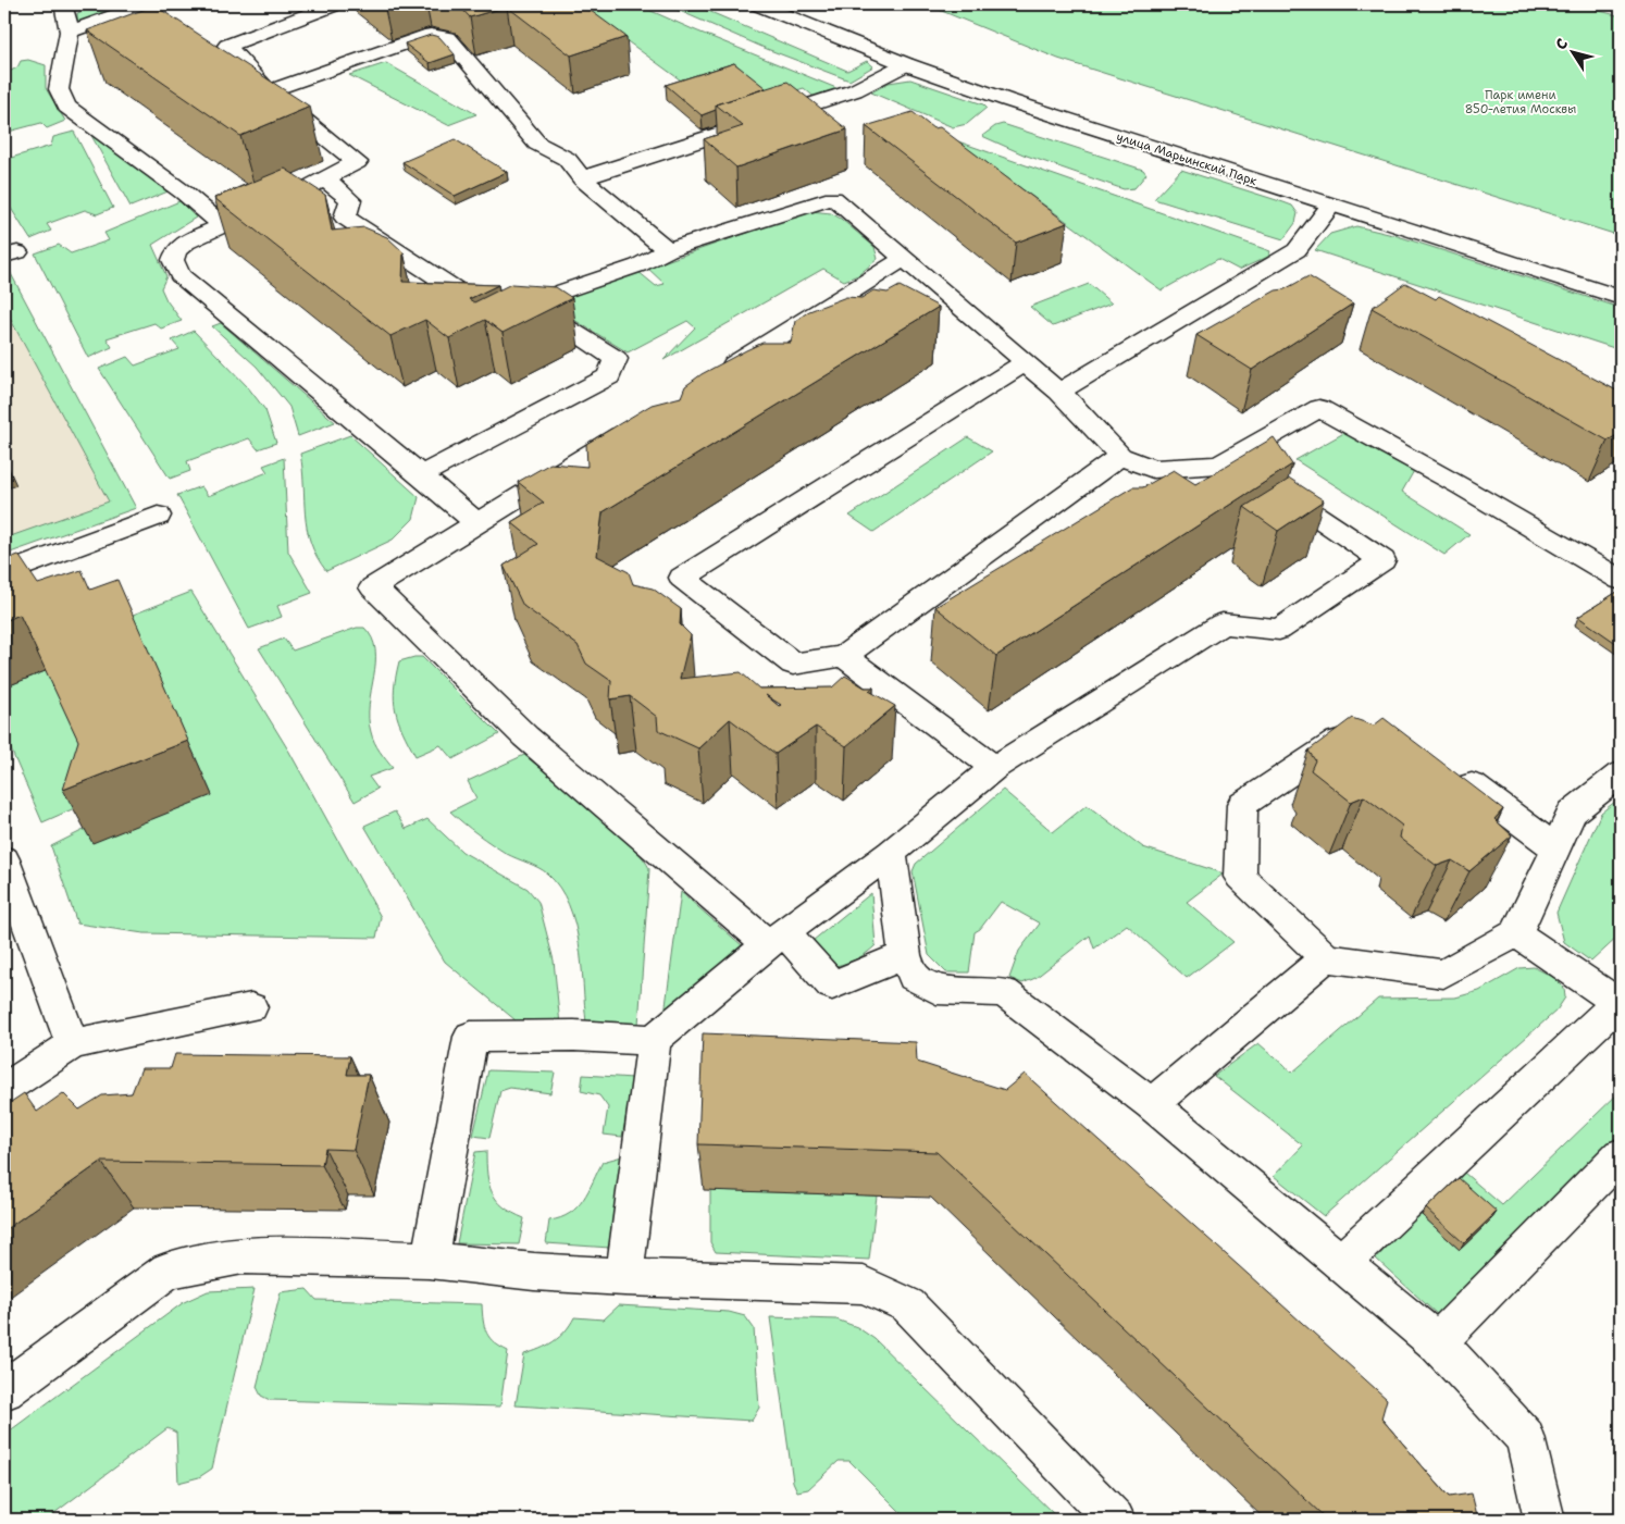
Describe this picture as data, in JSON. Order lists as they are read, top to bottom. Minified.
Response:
{"streets":{"main road":["улица Марьинский Парк"]},"parks":["Парк имени 850-летия Москвы"],"north":"top left"}
